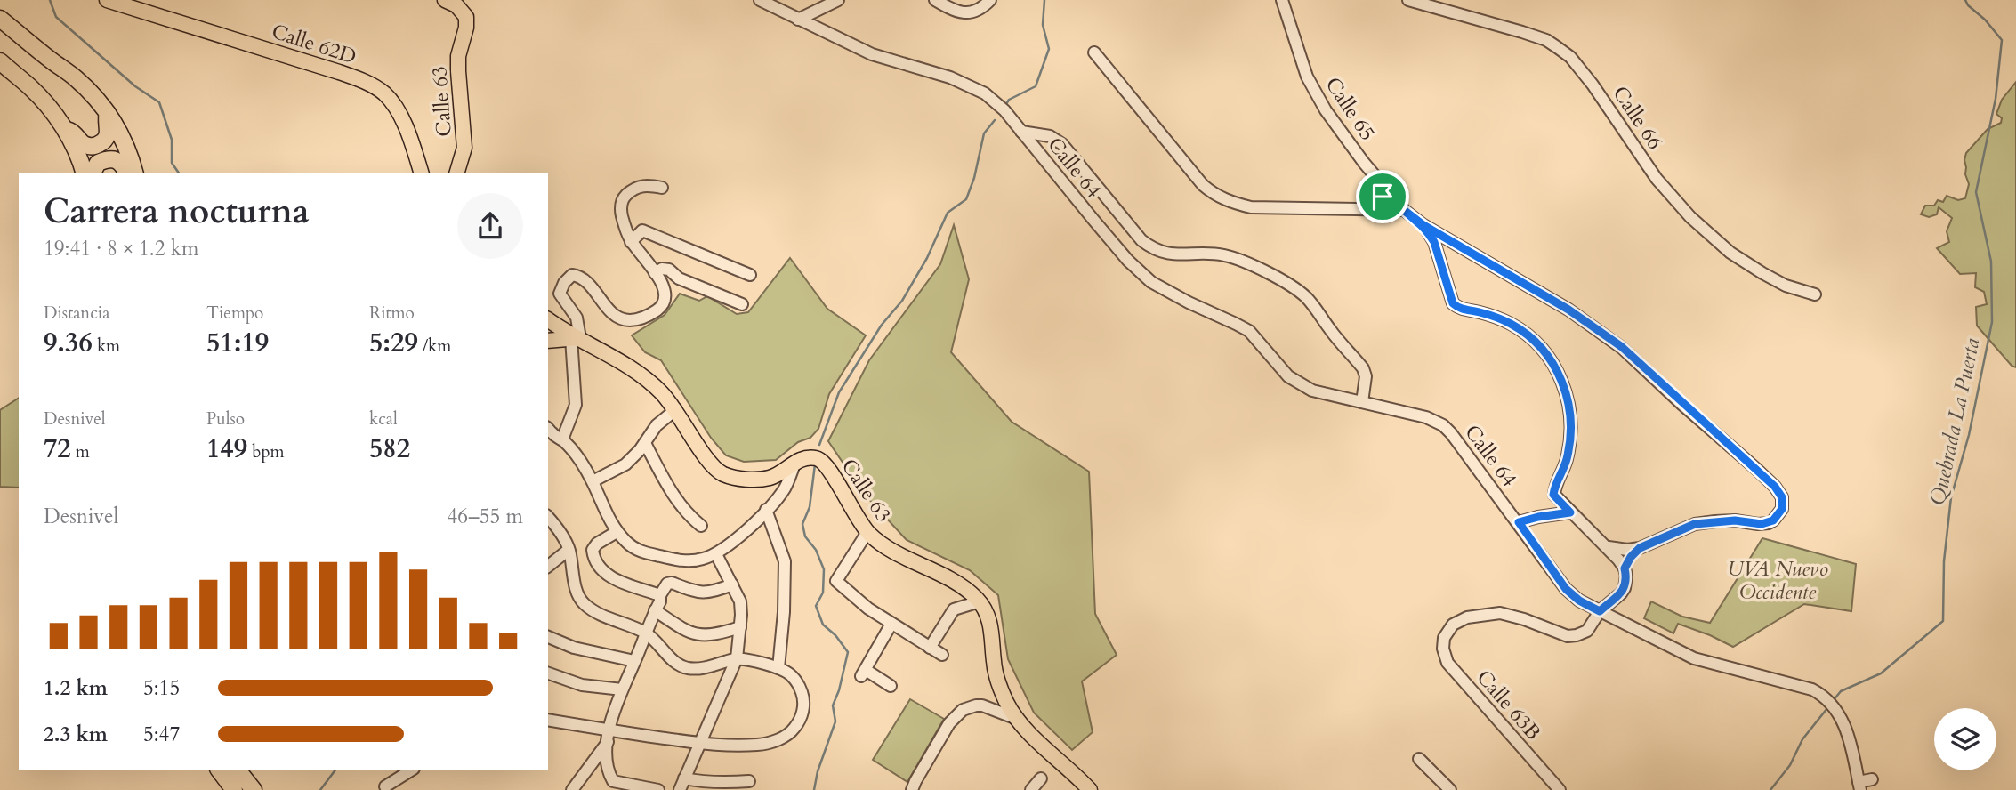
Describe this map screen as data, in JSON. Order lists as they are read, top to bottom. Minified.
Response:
{"streets":{"main road":["Calle 62D","Calle 63"],"street":["Calle 65","Calle 66","Calle 64","Calle 63B"]},"crossings":[["Calle 64","Calle 63B"]],"water":["Quebrada La Puerta"],"parks":["UVA Nuevo Occidente"],"page":{"heading":["Carrera nocturna","19:41 · 8 × 1.2 km"],"stats":[["Distancia","9.36 km"],["Tiempo","51:19"],["Ritmo","5:29 /km"],["Desnivel","72 m"],["Pulso","149 bpm"],["kcal","582"]],"chart":["Desnivel","46–55 m"],"list":[{"name":"1.2 km","note":"5:15"},{"name":"2.3 km","note":"5:47"}]}}
